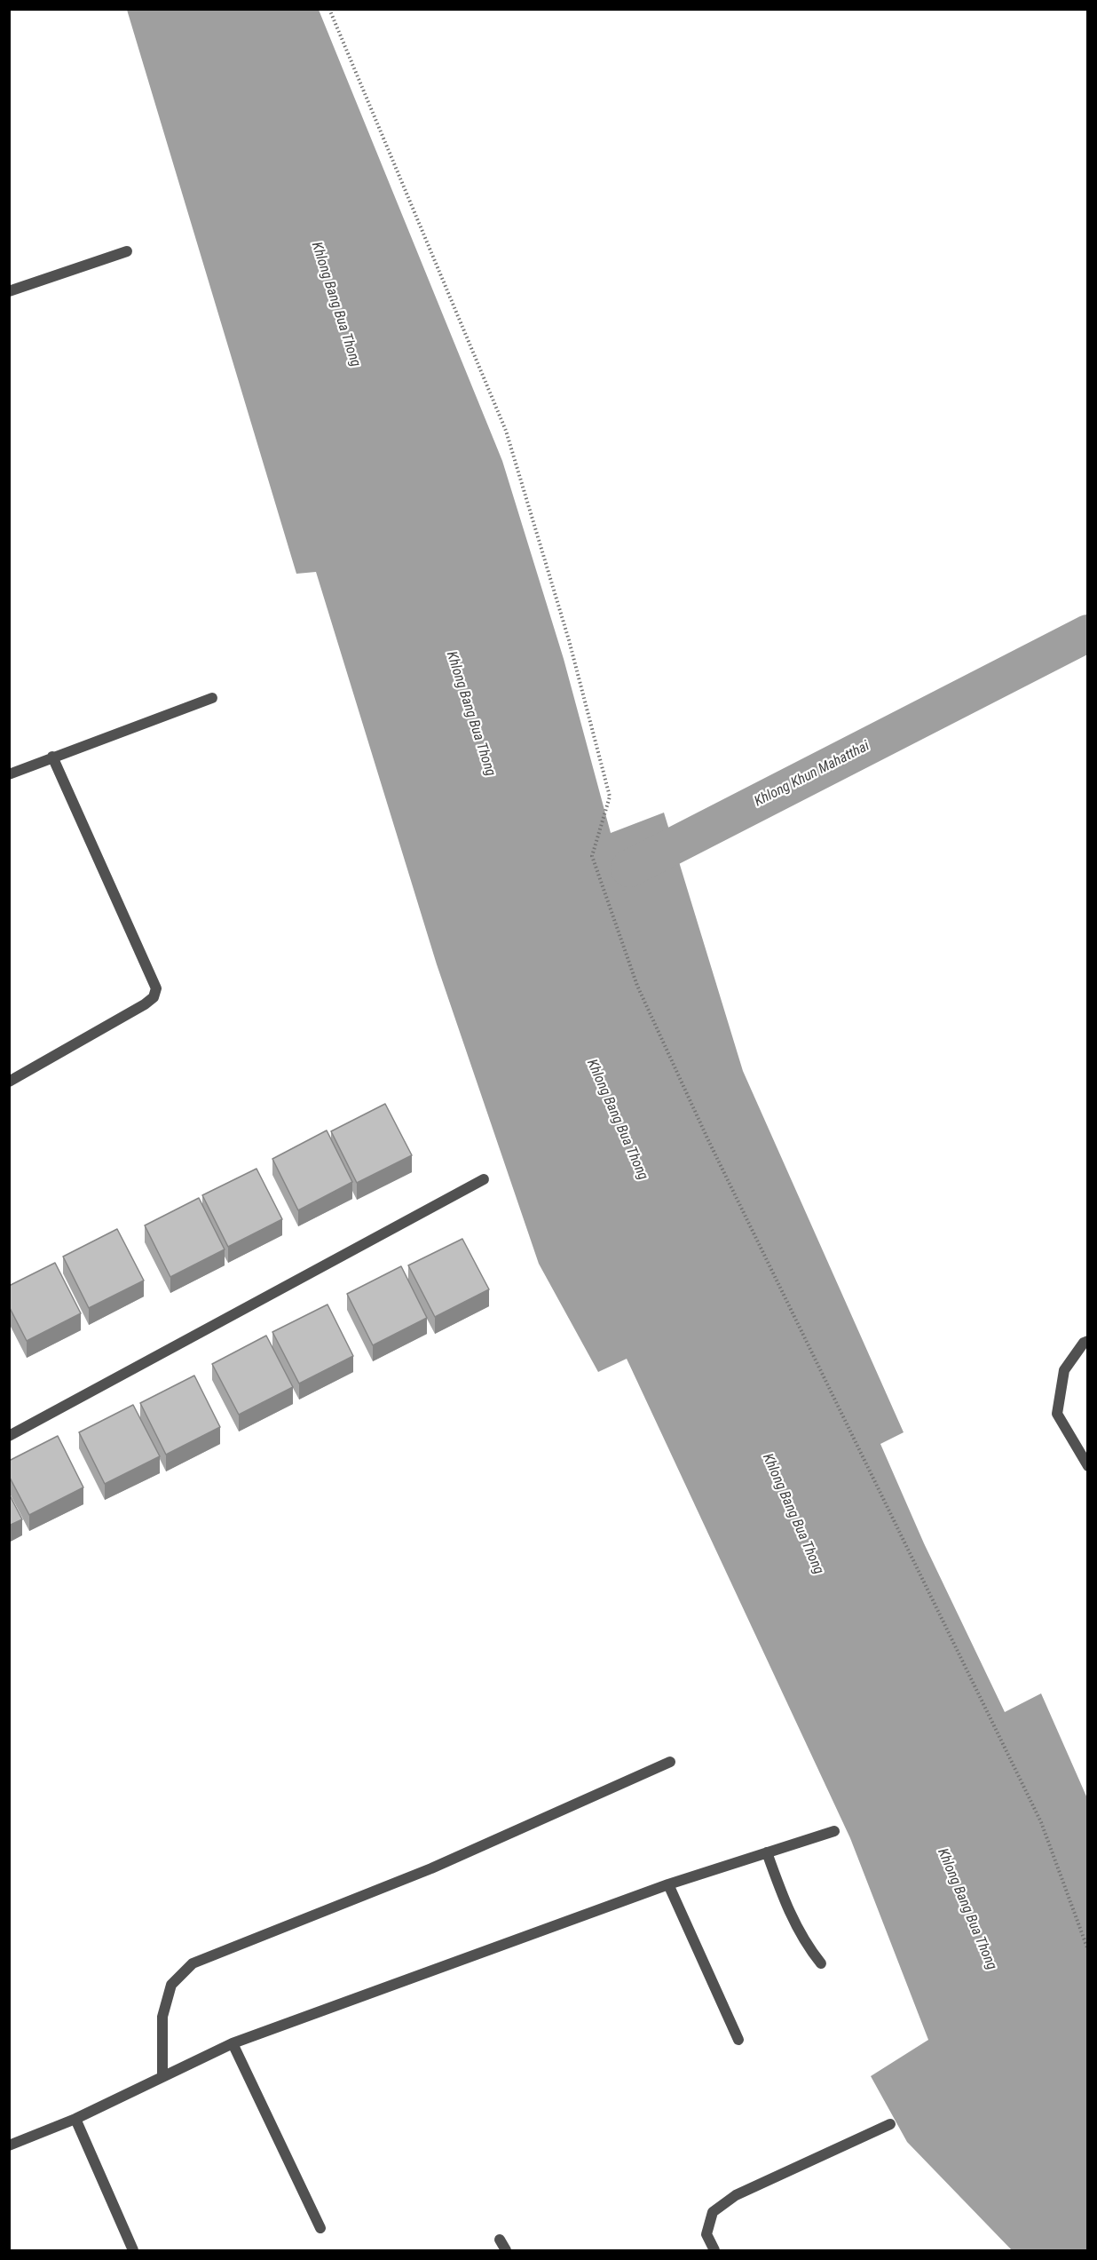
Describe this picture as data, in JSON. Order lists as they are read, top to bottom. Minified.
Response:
{"water":["Khlong Bang Bua Thong","Khlong Khun Mahatthai"]}
